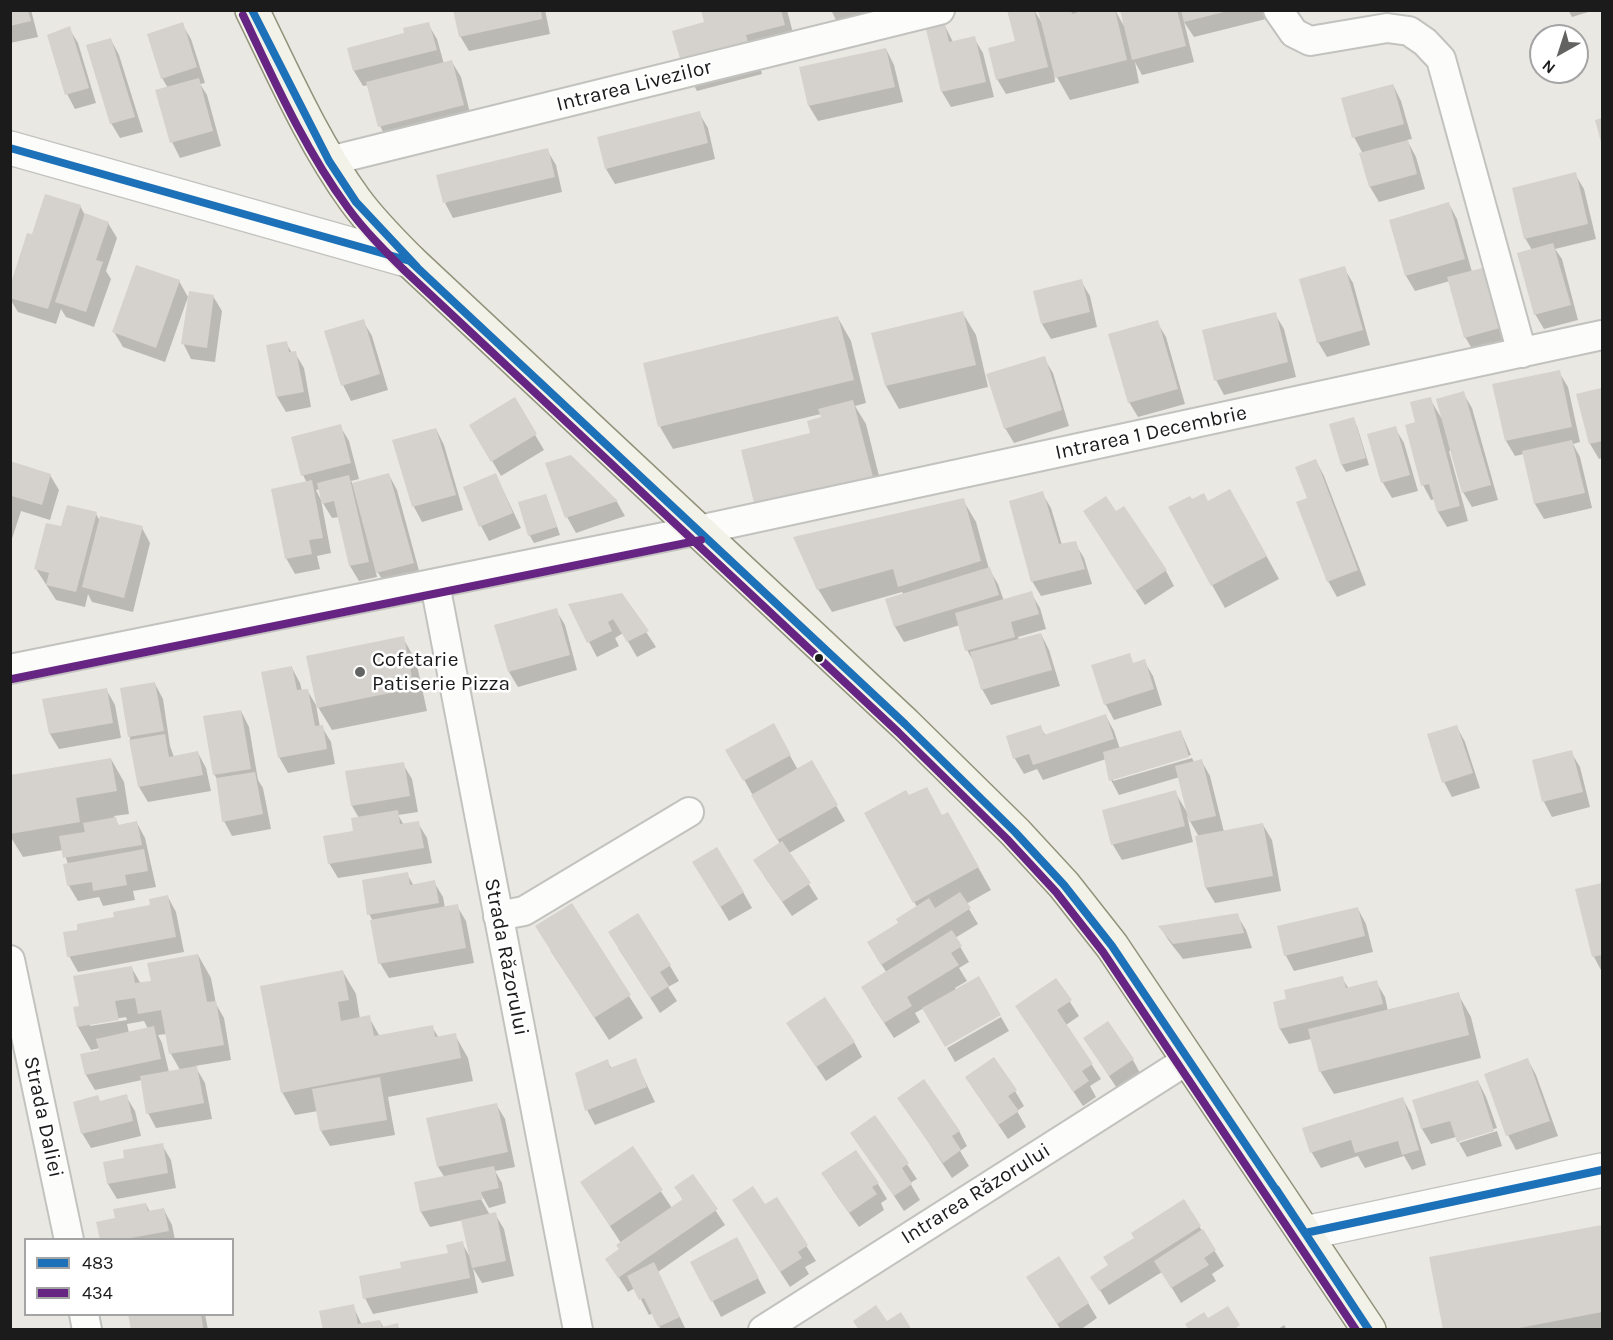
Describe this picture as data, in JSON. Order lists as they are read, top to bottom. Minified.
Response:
{"streets":{"street":["Intrarea Livezilor","Intrarea 1 Decembrie","Strada Răzorului","Strada Daliei","Intrarea Răzorului"]},"crossings":[["Intrarea 1 Decembrie","Strada Răzorului"]],"places":["Cofetarie Patiserie Pizza"],"lines":["transit line 483","transit line 434"],"legend":["483","434"],"north":"bottom left"}
